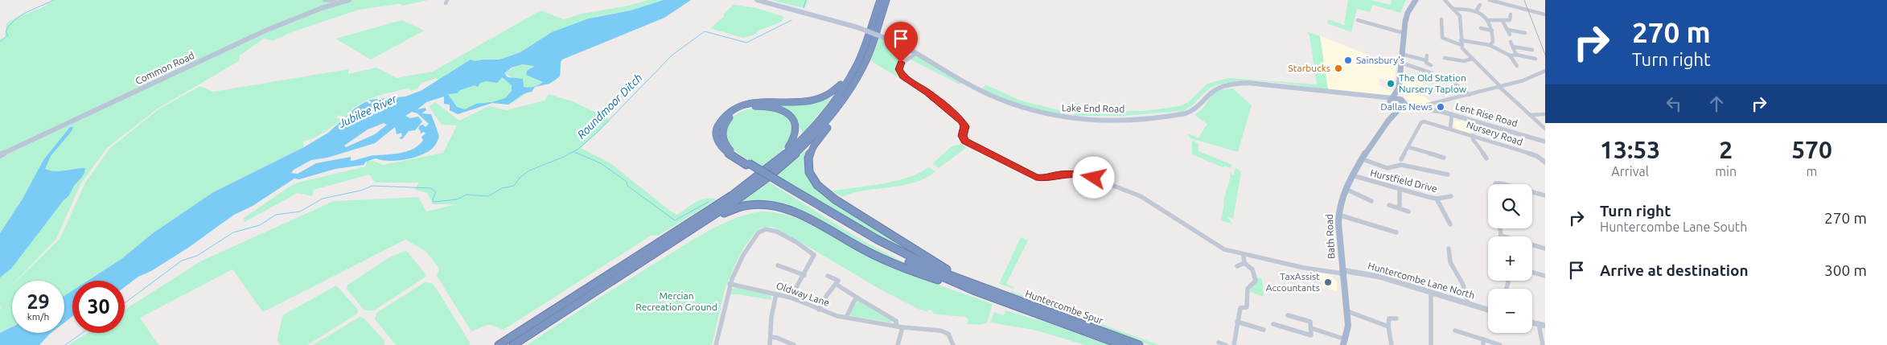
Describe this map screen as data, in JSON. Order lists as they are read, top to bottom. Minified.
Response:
{"streets":{"highway":["Huntercombe Spur"],"main road":["Common Road","Lake End Road","Bath Road"],"street":["Lent Rise Road","Nursery Road","Hurstfield Drive","Huntercombe Lane North","Oldway Lane"]},"crossings":[["Lake End Road","Bath Road"],["Lent Rise Road","Nursery Road"],["Lent Rise Road","Bath Road"],["Hurstfield Drive","Bath Road"],["Bath Road","Huntercombe Lane North"]],"water":["Roundmoor Ditch","Jubilee River"],"parks":["Mercian Recreation Ground"],"places":["Sainsbury's","Starbucks","The Old Station Nursery Taplow","Dallas News","TaxAssist Accountants"],"page":{"turn":["270 m","Turn right"],"eta":["13:53","Arrival","2","min","570","m"],"map_buttons":["+","−"],"list":[{"name":"Turn right","note":"Huntercombe Lane South","value":"270 m"},{"name":"Arrive at destination","value":"300 m"}],"speed":"29 km/h","limit":"30"}}
